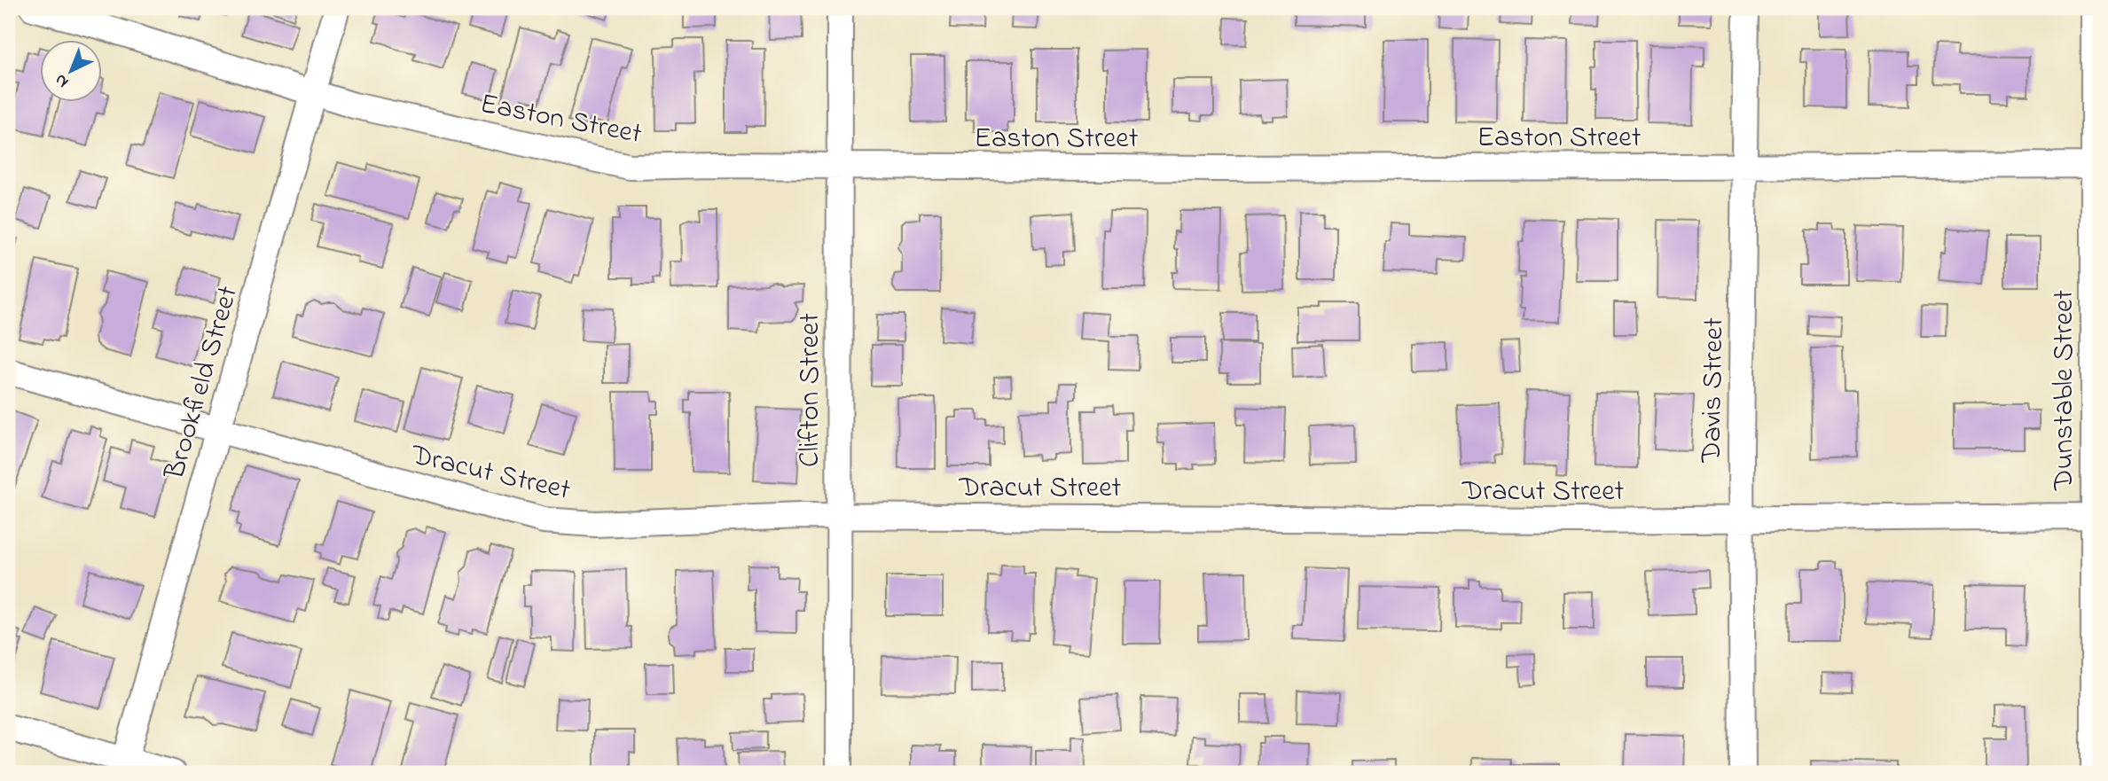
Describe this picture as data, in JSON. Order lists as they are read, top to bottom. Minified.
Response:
{"streets":{"street":["Easton Street","Brookfield Street","Clifton Street","Davis Street","Dunstable Street","Dracut Street"]},"crossings":[["Easton Street","Brookfield Street"],["Easton Street","Clifton Street"],["Easton Street","Davis Street"],["Easton Street","Dunstable Street"],["Brookfield Street","Dracut Street"],["Clifton Street","Dracut Street"],["Davis Street","Dracut Street"],["Dunstable Street","Dracut Street"]],"north":"bottom left"}
